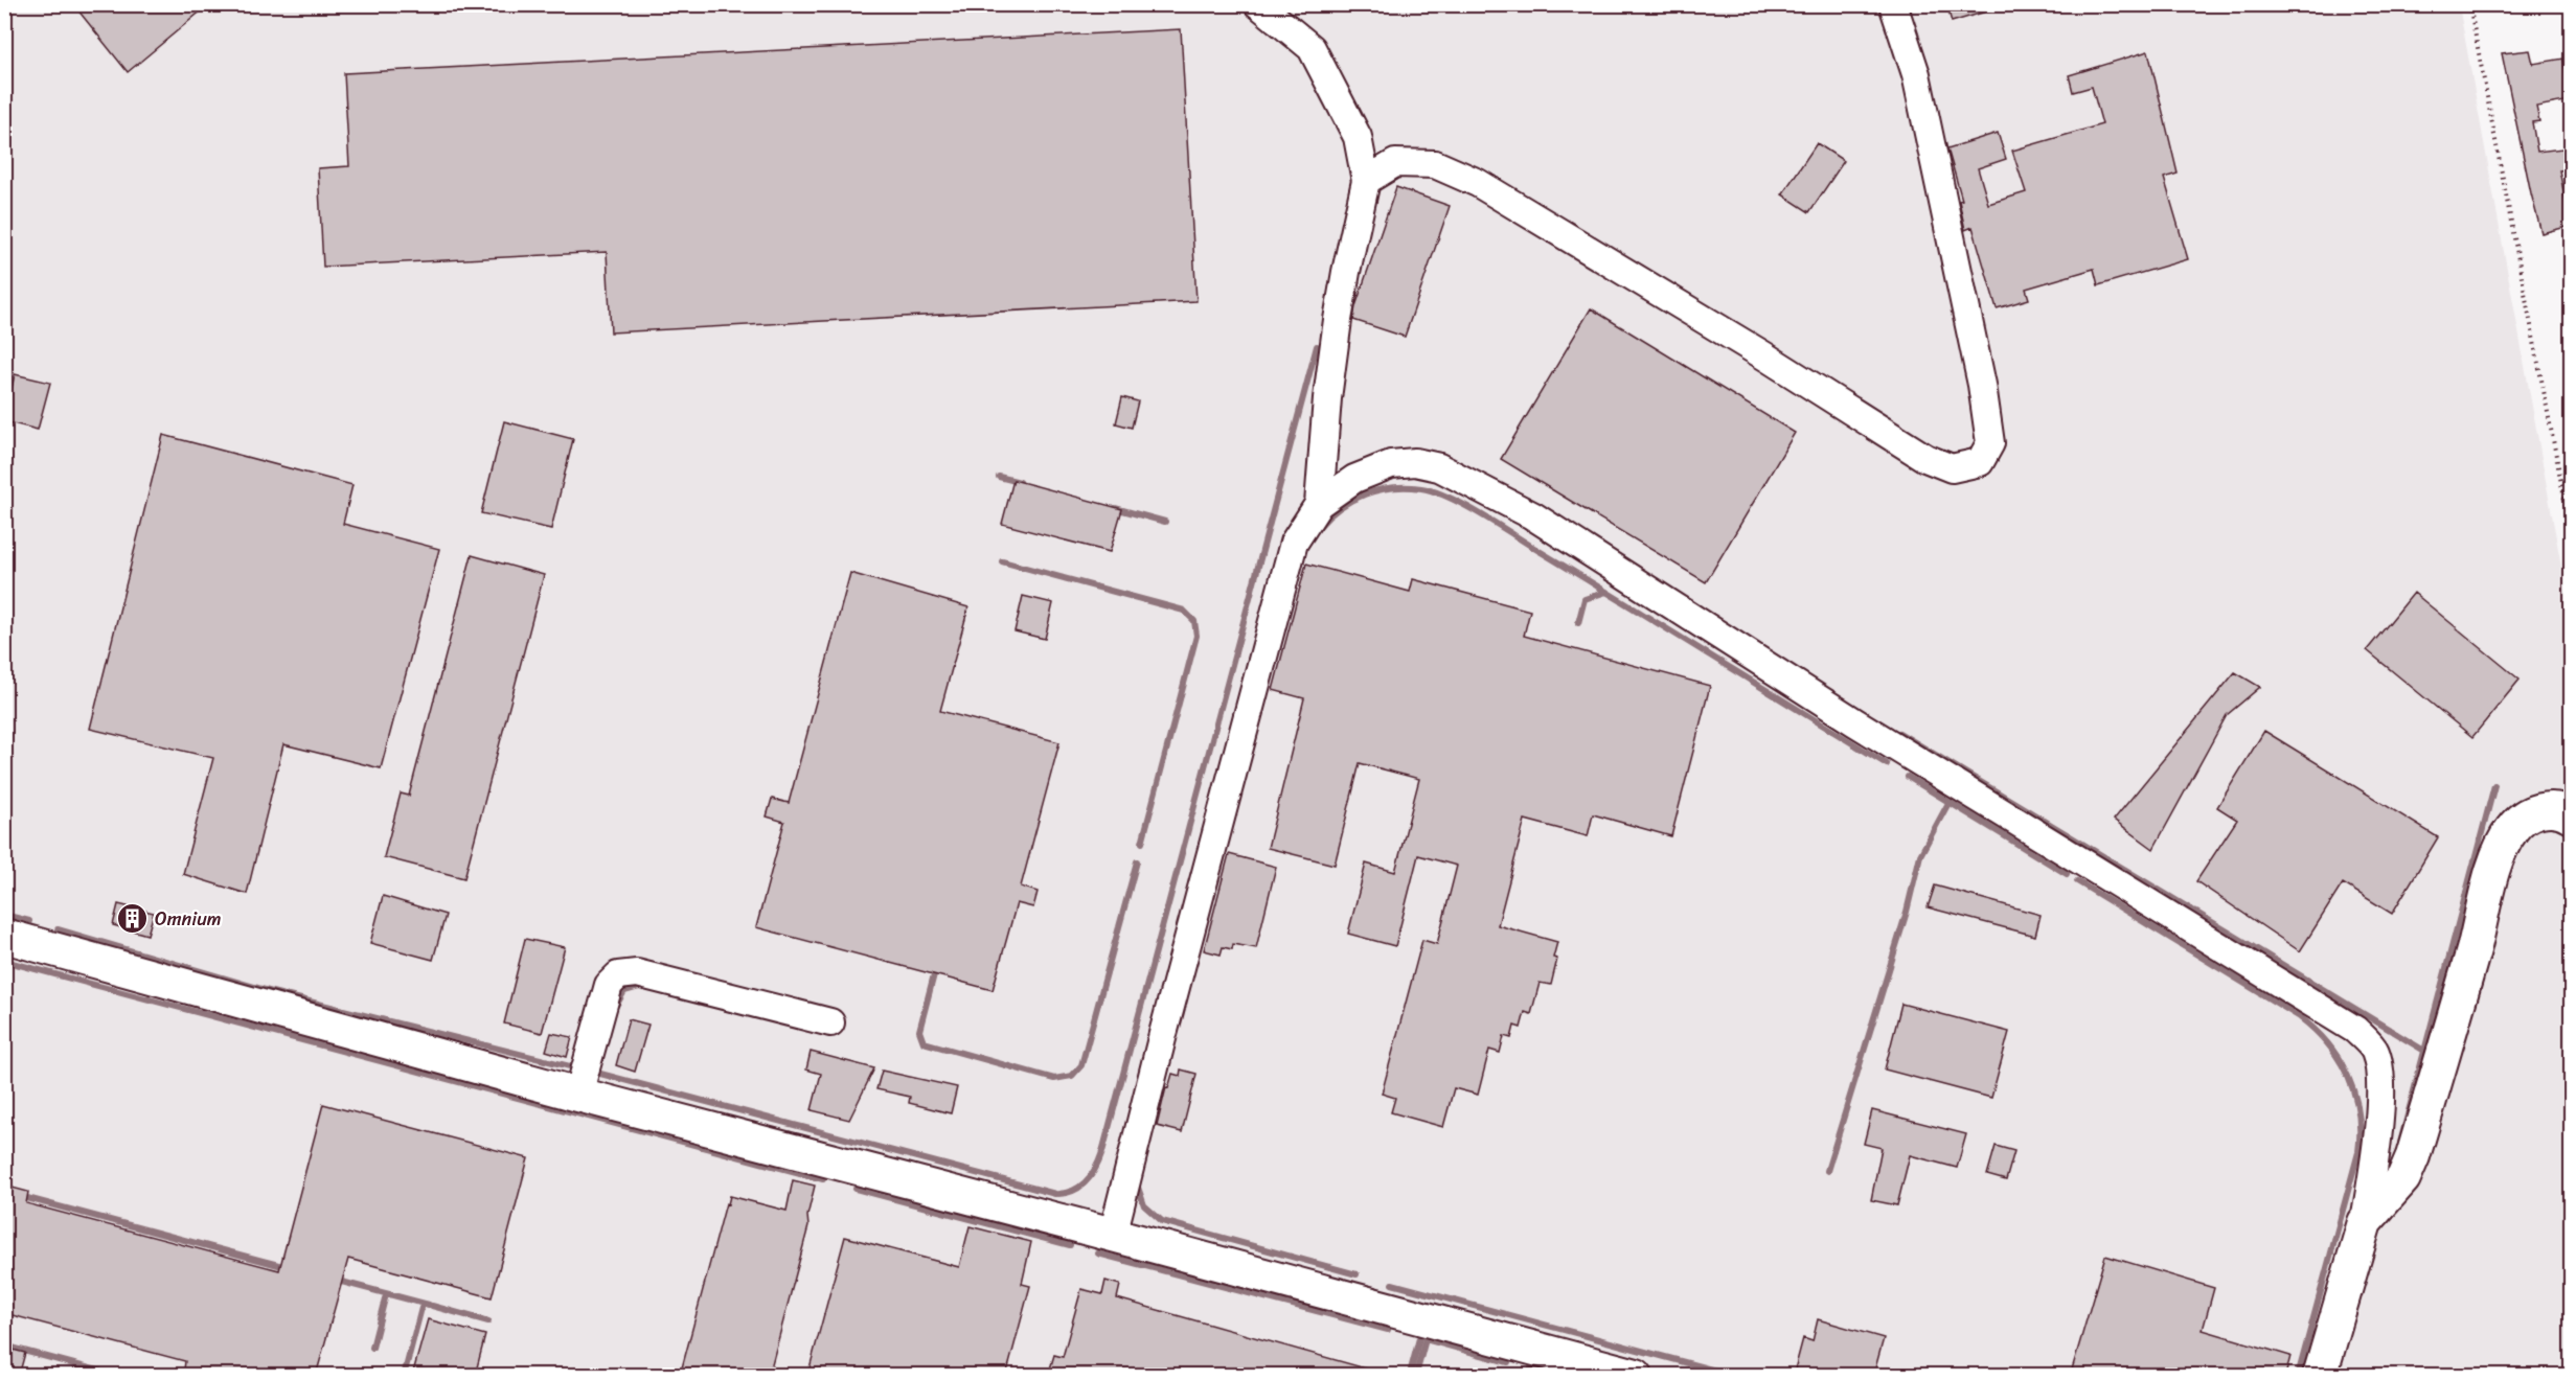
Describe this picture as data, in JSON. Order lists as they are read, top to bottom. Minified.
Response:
{"places":{"building":["Omnium"]}}
